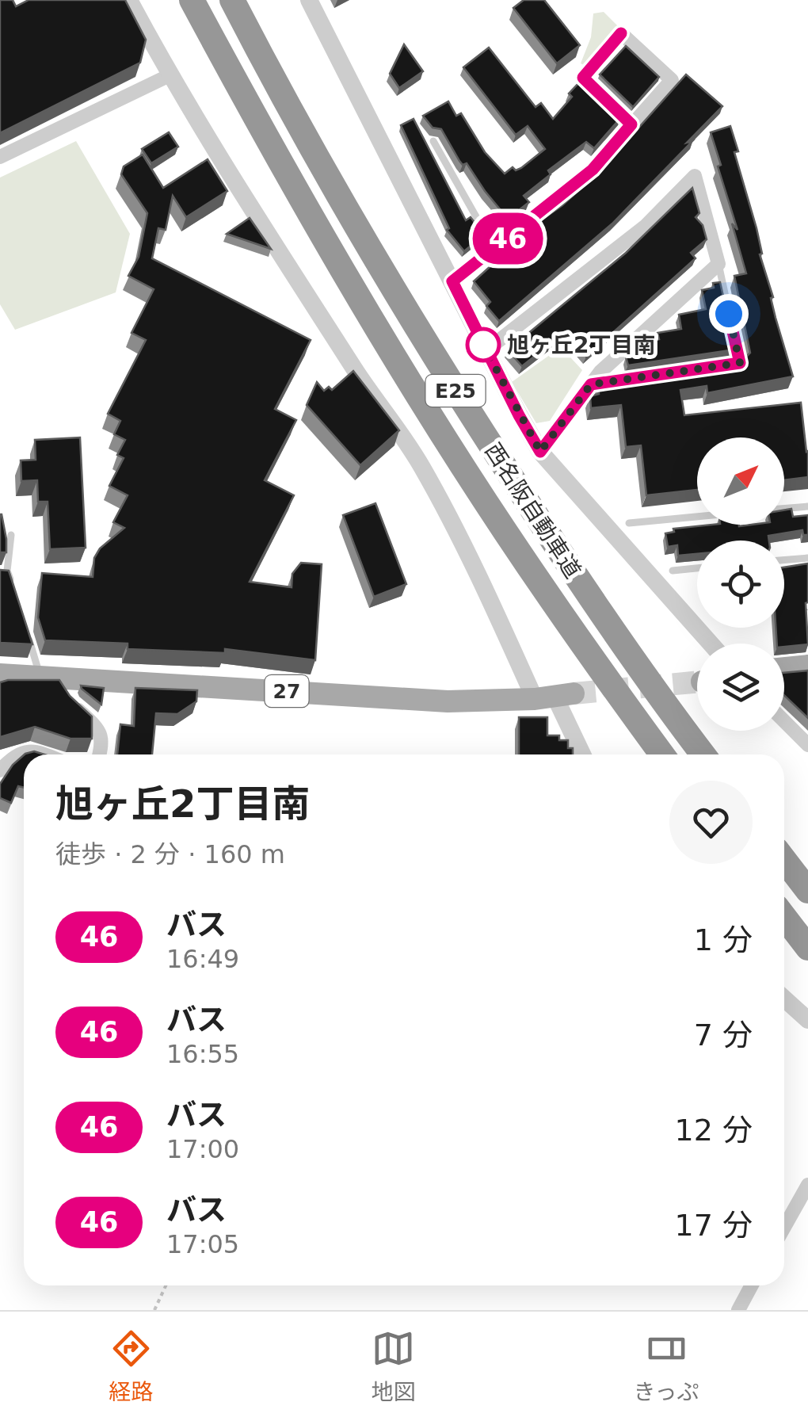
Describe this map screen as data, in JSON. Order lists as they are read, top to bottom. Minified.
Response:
{"streets":{"highway":["E25","西名阪自動車道"],"main road":["27"]},"places":["旭ヶ丘2丁目南"],"lines":["bus line 46"],"north":"top right","page":{"on_map":"46","heading":["旭ヶ丘2丁目南","徒歩 · 2 分 · 160 m"],"list":[{"mark":"46","name":"バス","note":"16:49","value":"1 分"},{"mark":"46","name":"バス","note":"16:55","value":"7 分"},{"mark":"46","name":"バス","note":"17:00","value":"12 分"},{"mark":"46","name":"バス","note":"17:05","value":"17 分"}],"tabs":["経路","地図","きっぷ"]}}
